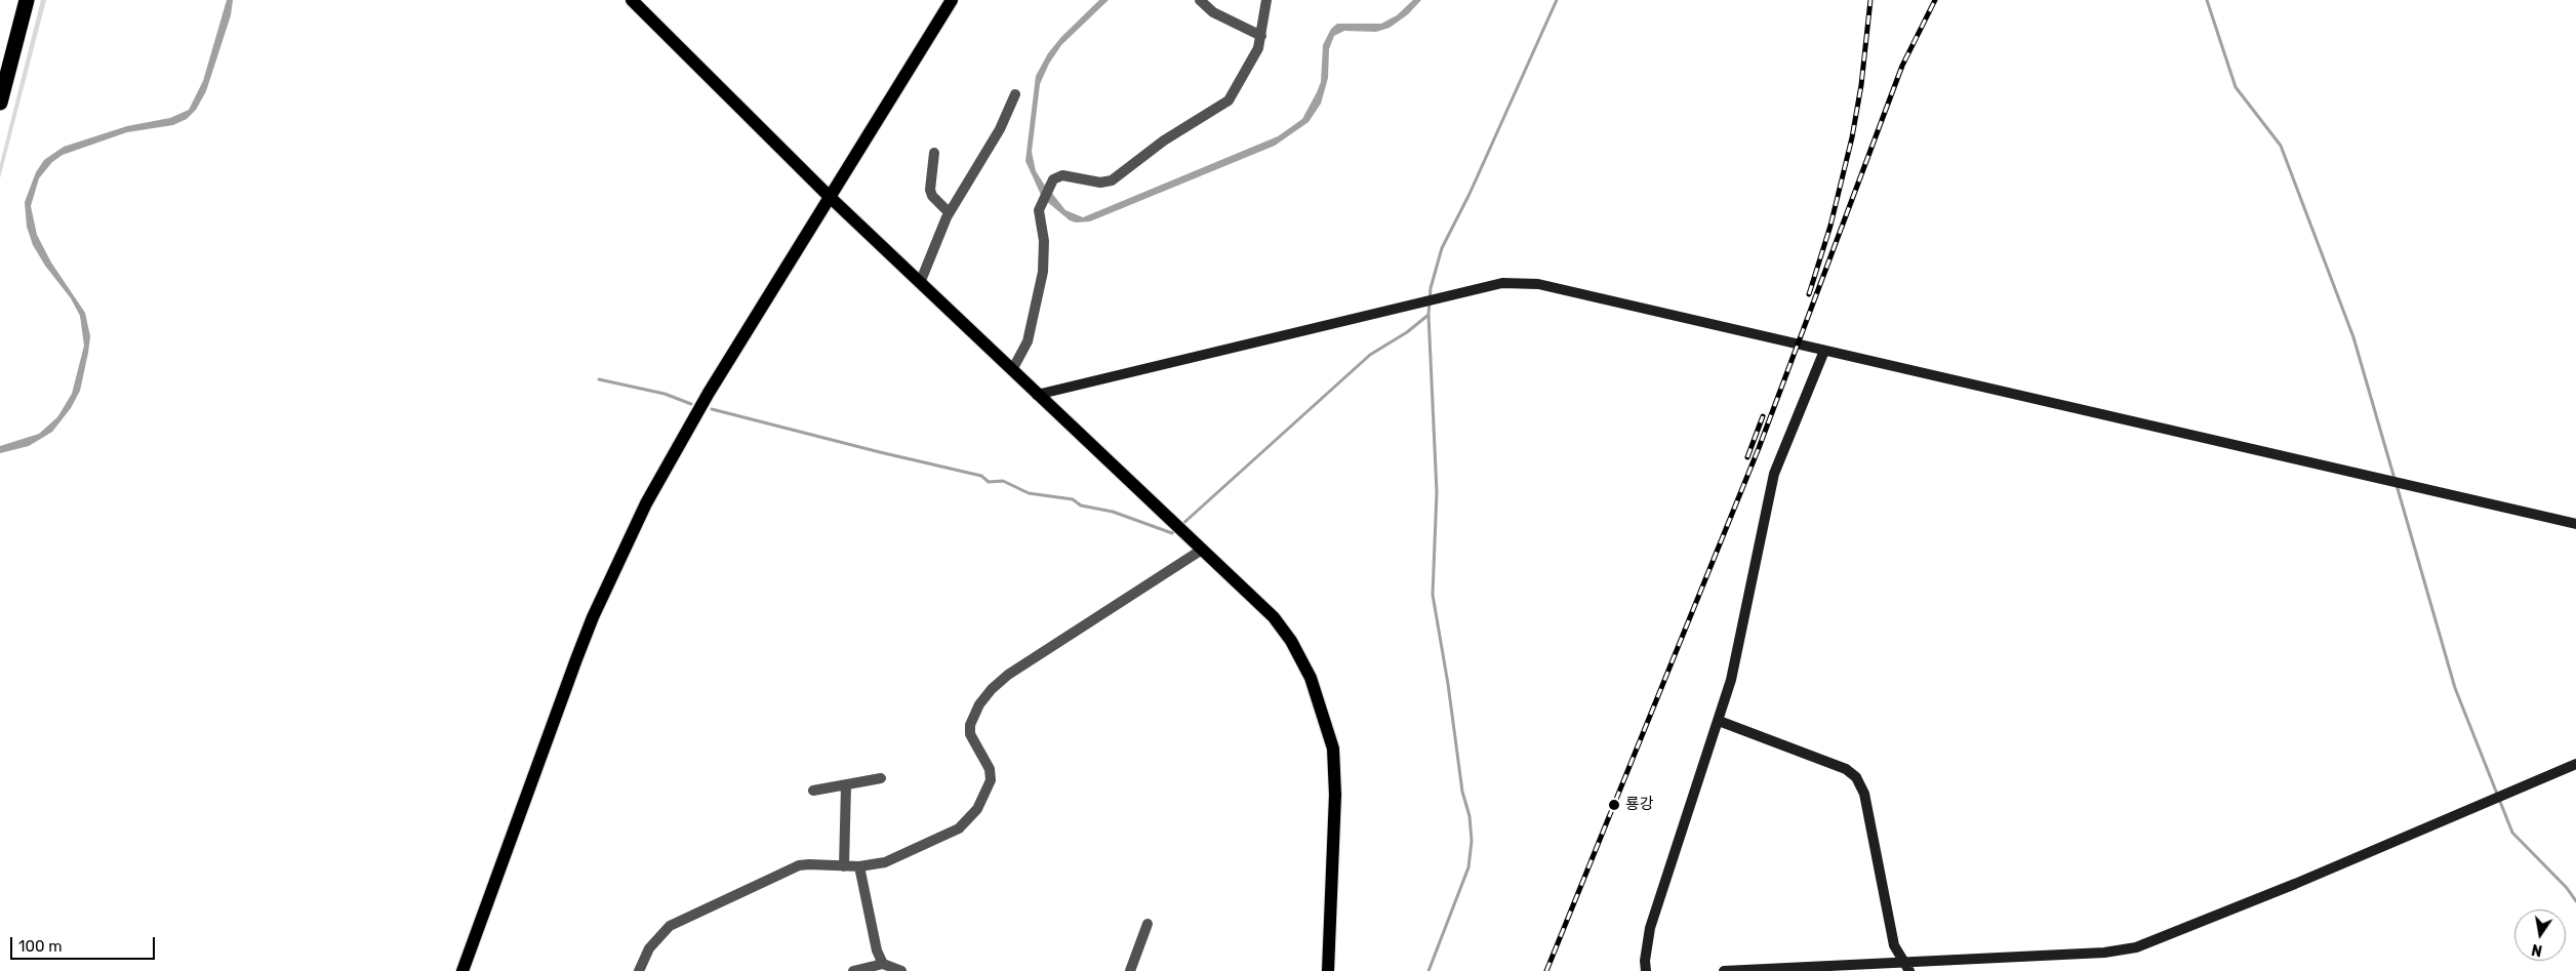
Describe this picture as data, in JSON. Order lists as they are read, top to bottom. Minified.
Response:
{"places":["룡강"],"scale_bar":"100 m","north":"bottom"}
